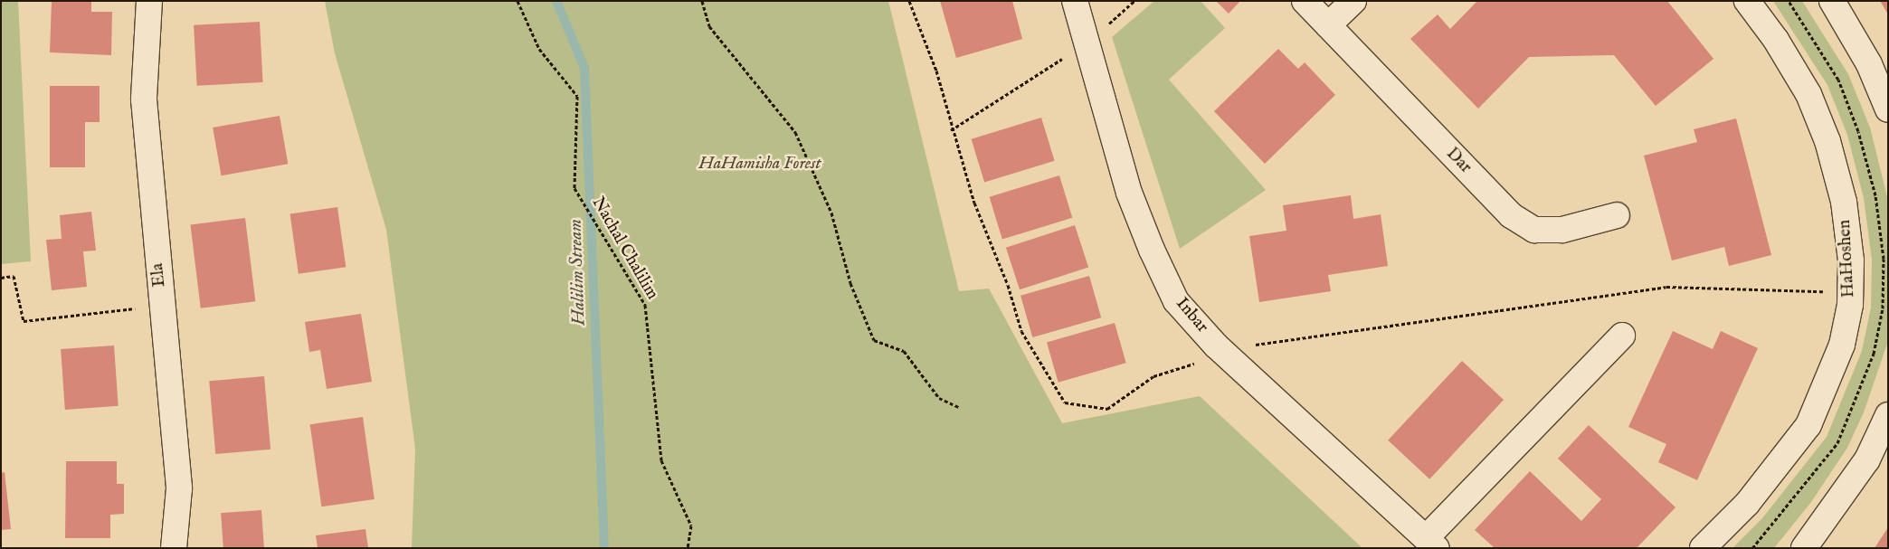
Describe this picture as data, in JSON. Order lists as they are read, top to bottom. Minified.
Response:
{"streets":{"street":["Dar","HaHoshen","Ela","Inbar"],"path":["Nachal Chalilim"]},"water":["Halilim Stream"],"parks":["HaHamisha Forest"]}
